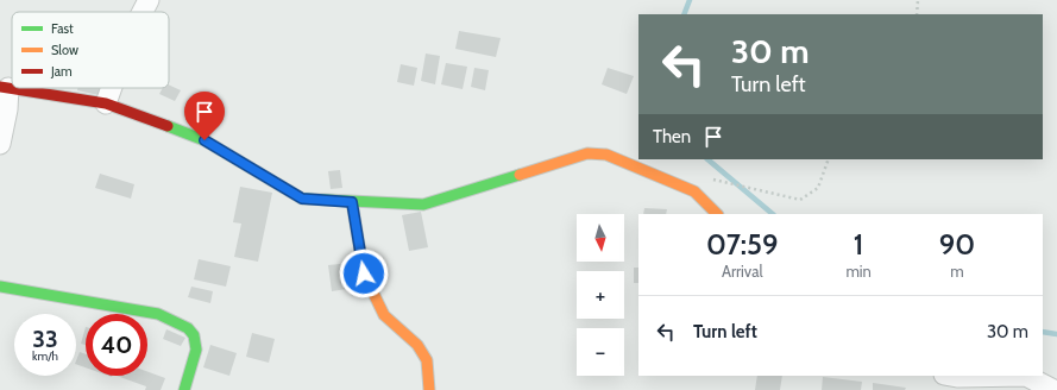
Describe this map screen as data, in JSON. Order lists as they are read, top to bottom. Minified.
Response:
{"legend":["Fast","Slow","Jam"],"north":"bottom","page":{"turn":["30 m","Turn left"],"then":"Then","map_buttons":["+","−"],"eta":["07:59","Arrival","1","min","90","m"],"list":[{"name":"Turn left","value":"30 m"}],"speed":"33 km/h","limit":"40"}}
